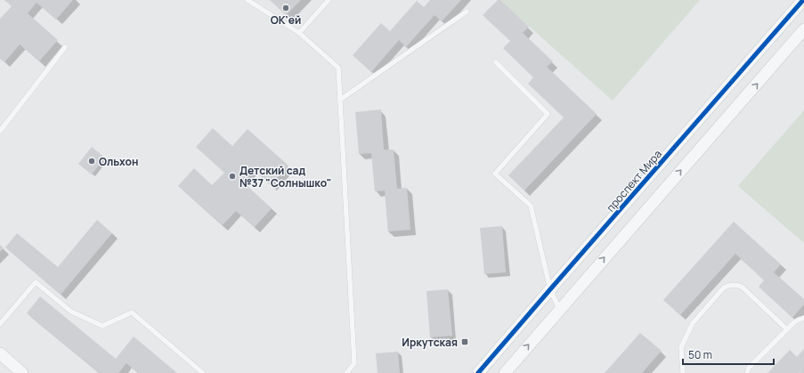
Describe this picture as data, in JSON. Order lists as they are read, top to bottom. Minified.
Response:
{"streets":{"street":["проспект Мира"]},"places":{"other":["ОК'ей","Ольхон","Детский сад №37 \"Солнышко\""],"transit":["Иркутская"]},"scale_bar":"50 m"}
